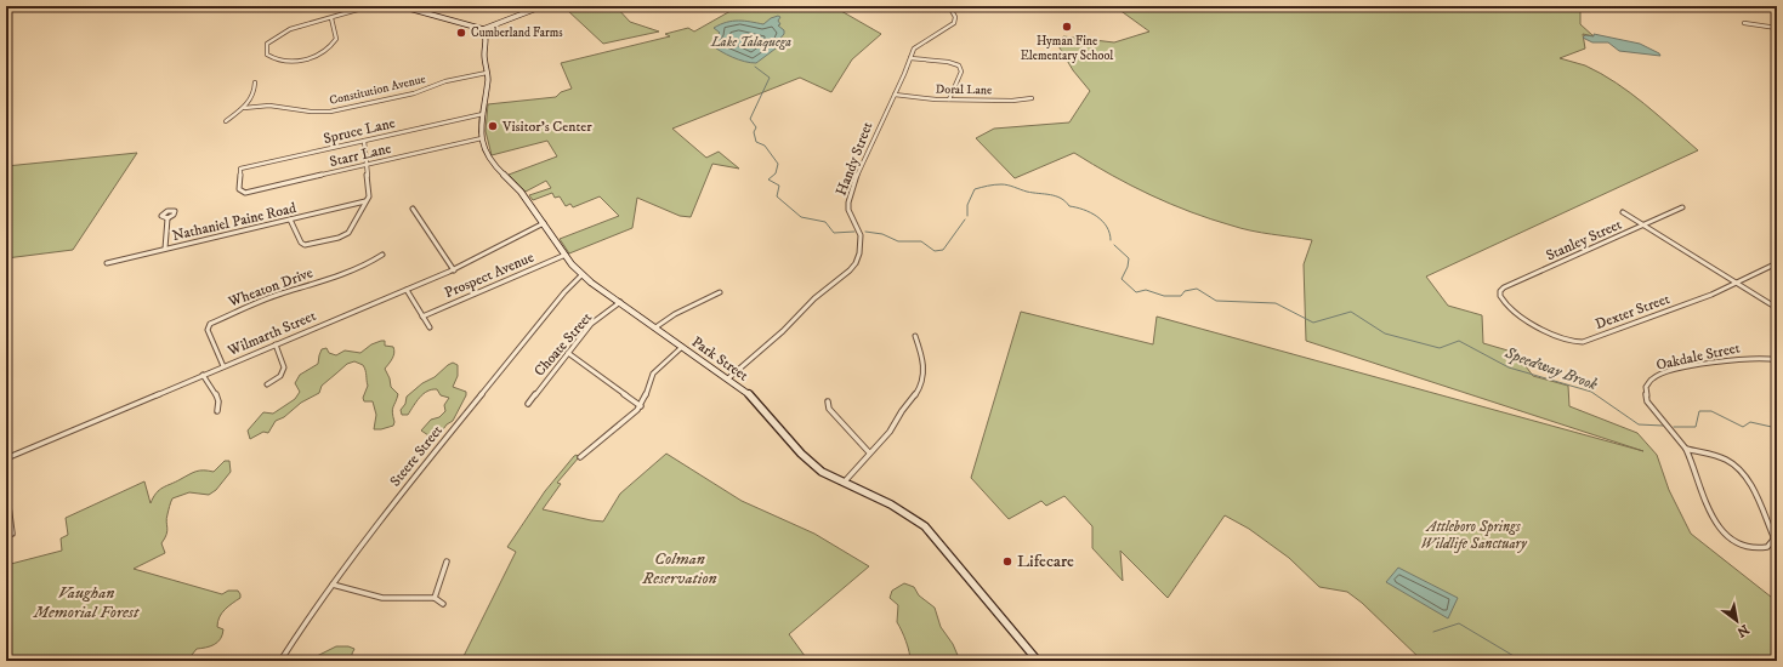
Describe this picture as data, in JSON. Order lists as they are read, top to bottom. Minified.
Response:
{"streets":{"main road":["Park Street"],"street":["Constitution Avenue","Doral Lane","Spruce Lane","Starr Lane","Handy Street","Nathaniel Paine Road","Stanley Street","Prospect Avenue","Wheaton Drive","Dexter Street","Wilmarth Street","Choate Street","Oakdale Street","Steere Street"]},"crossings":[["Constitution Avenue","Park Street"],["Doral Lane","Handy Street"],["Spruce Lane","Starr Lane"],["Spruce Lane","Park Street"],["Starr Lane","Park Street"],["Handy Street","Park Street"],["Stanley Street","Dexter Street"],["Prospect Avenue","Park Street"],["Wheaton Drive","Wilmarth Street"],["Wilmarth Street","Park Street"],["Choate Street","Park Street"],["Park Street","Steere Street"]],"water":["Lake Talaquega","Speedway Brook"],"parks":["Attleboro Springs Wildlife Sanctuary","Colman Reservation","Vaughan Memorial Forest"],"places":["Hyman Fine Elementary School","Cumberland Farms","Visitor's Center","Lifecare"],"north":"bottom right"}
